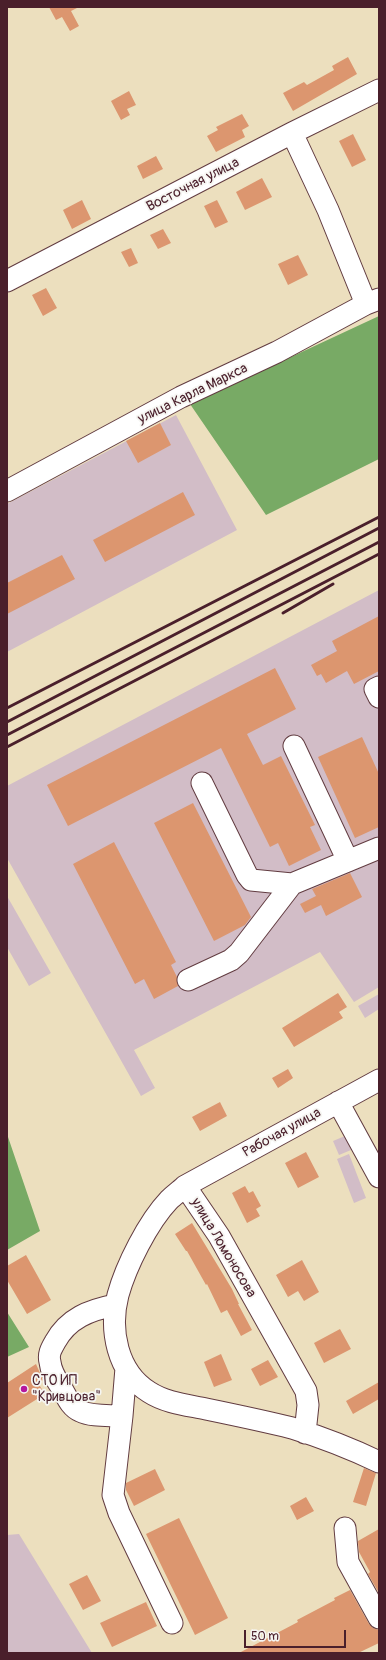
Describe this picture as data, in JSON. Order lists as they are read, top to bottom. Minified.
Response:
{"streets":{"street":["Восточная улица","улица Карла Маркса","Рабочая улица","улица Ломоносова"]},"crossings":[["Рабочая улица","улица Ломоносова"]],"places":["СТО ИП \"Кривцова\""],"scale_bar":"50 m"}
